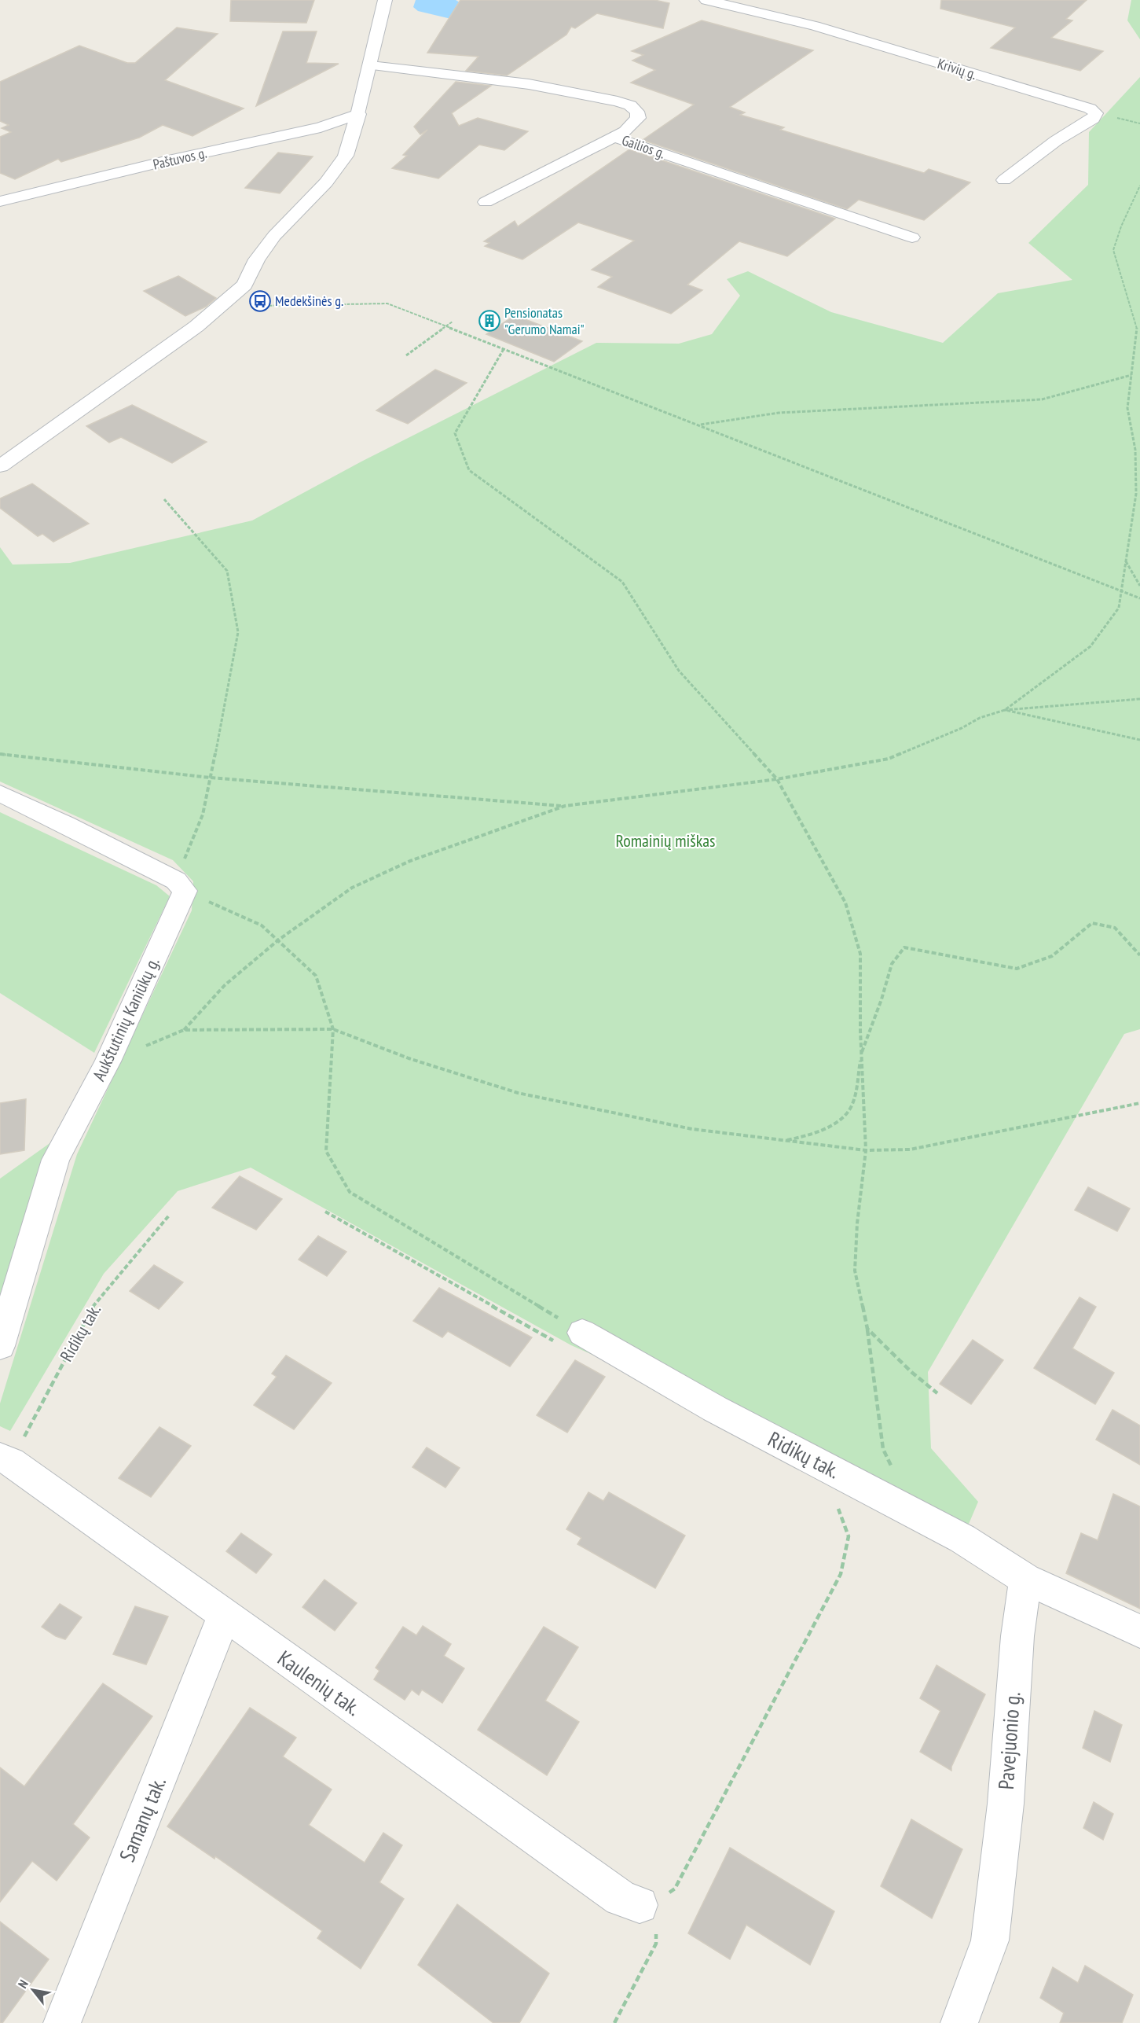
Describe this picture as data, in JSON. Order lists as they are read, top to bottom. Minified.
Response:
{"streets":{"street":["Krivių g.","Gailios g.","Paštuvos g.","Aukštutinių Kaniūkų g.","Ridikų tak.","Kaulenių tak.","Pavejuonio g.","Samanų tak."]},"crossings":[["Ridikų tak.","Kaulenių tak."],["Ridikų tak.","Pavejuonio g."],["Kaulenių tak.","Samanų tak."]],"parks":["Romainių miškas"],"places":{"bus stop":["Medekšinės g."],"building":["Pensionatas \"Gerumo Namai\""]},"north":"top left"}
